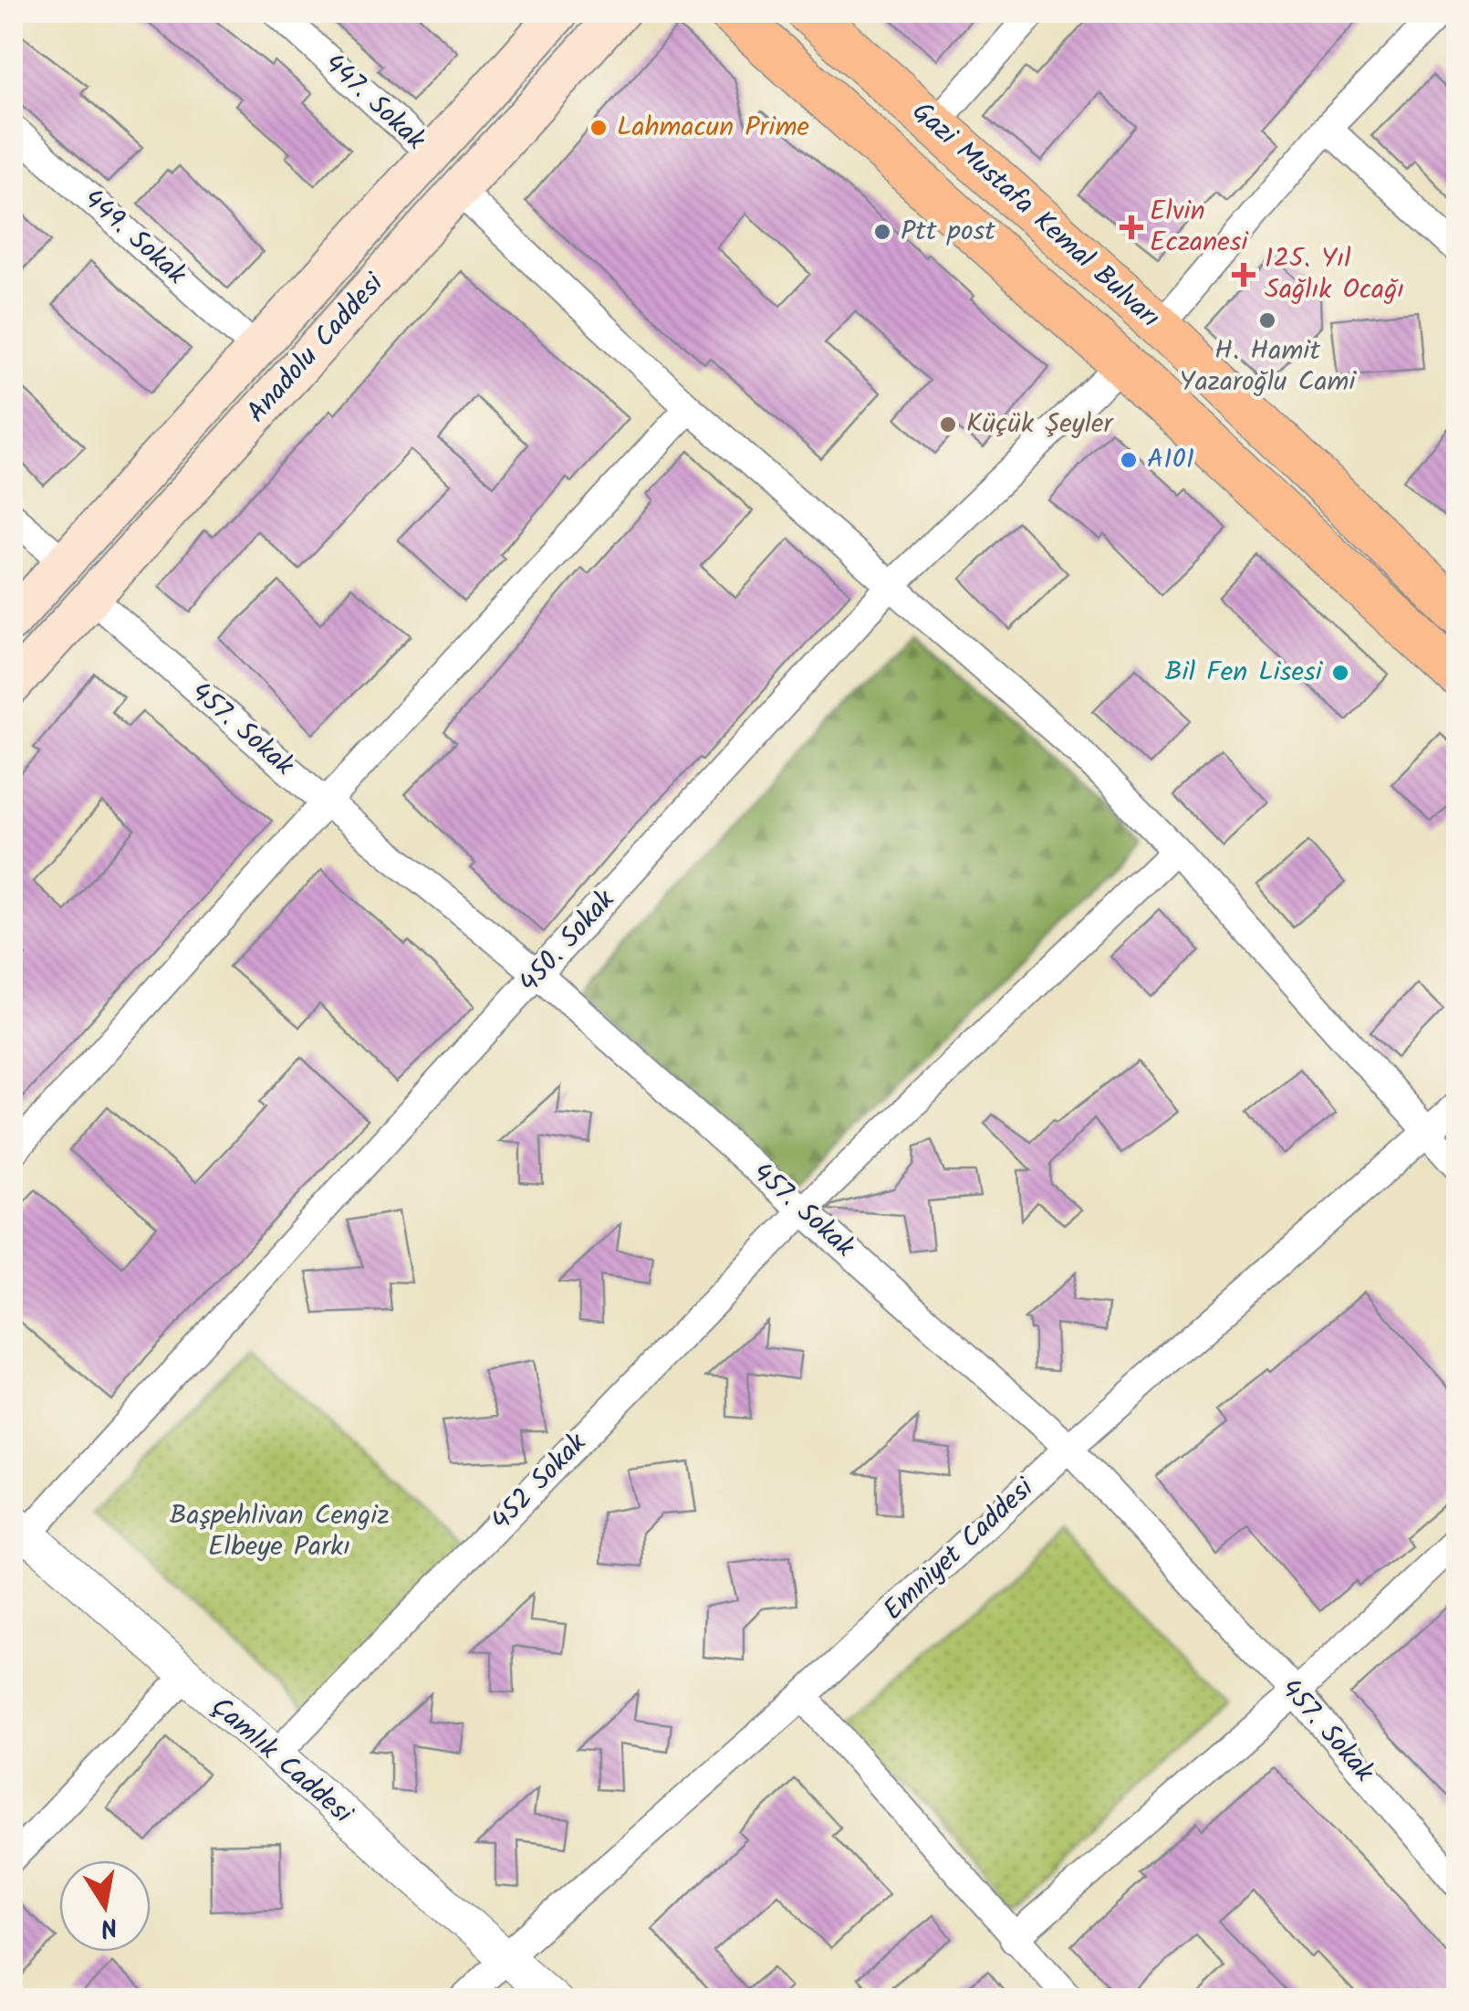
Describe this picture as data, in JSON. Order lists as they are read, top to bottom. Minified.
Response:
{"streets":{"main road":["Gazi Mustafa Kemal Bulvarı","Anadolu Caddesi"],"street":["447. Sokak","449. Sokak","457. Sokak","450. Sokak","452 Sokak","Emniyet Caddesi","Çamlık Caddesi"]},"crossings":[["447. Sokak","Anadolu Caddesi"],["Gazi Mustafa Kemal Bulvarı","450. Sokak"],["449. Sokak","Anadolu Caddesi"],["Anadolu Caddesi","457. Sokak"],["457. Sokak","450. Sokak"],["457. Sokak","452 Sokak"],["457. Sokak","Emniyet Caddesi"],["450. Sokak","Çamlık Caddesi"],["452 Sokak","Çamlık Caddesi"],["Emniyet Caddesi","Çamlık Caddesi"]],"parks":["Başpehlivan Cengiz Elbeye Parkı"],"places":{"other":["Lahmacun Prime","Ptt post","H. Hamit Yazaroğlu Cami","Küçük Şeyler","A101","Bil Fen Lisesi"],"health":["Elvin Eczanesi","125. Yıl Sağlık Ocağı"]},"north":"bottom"}
